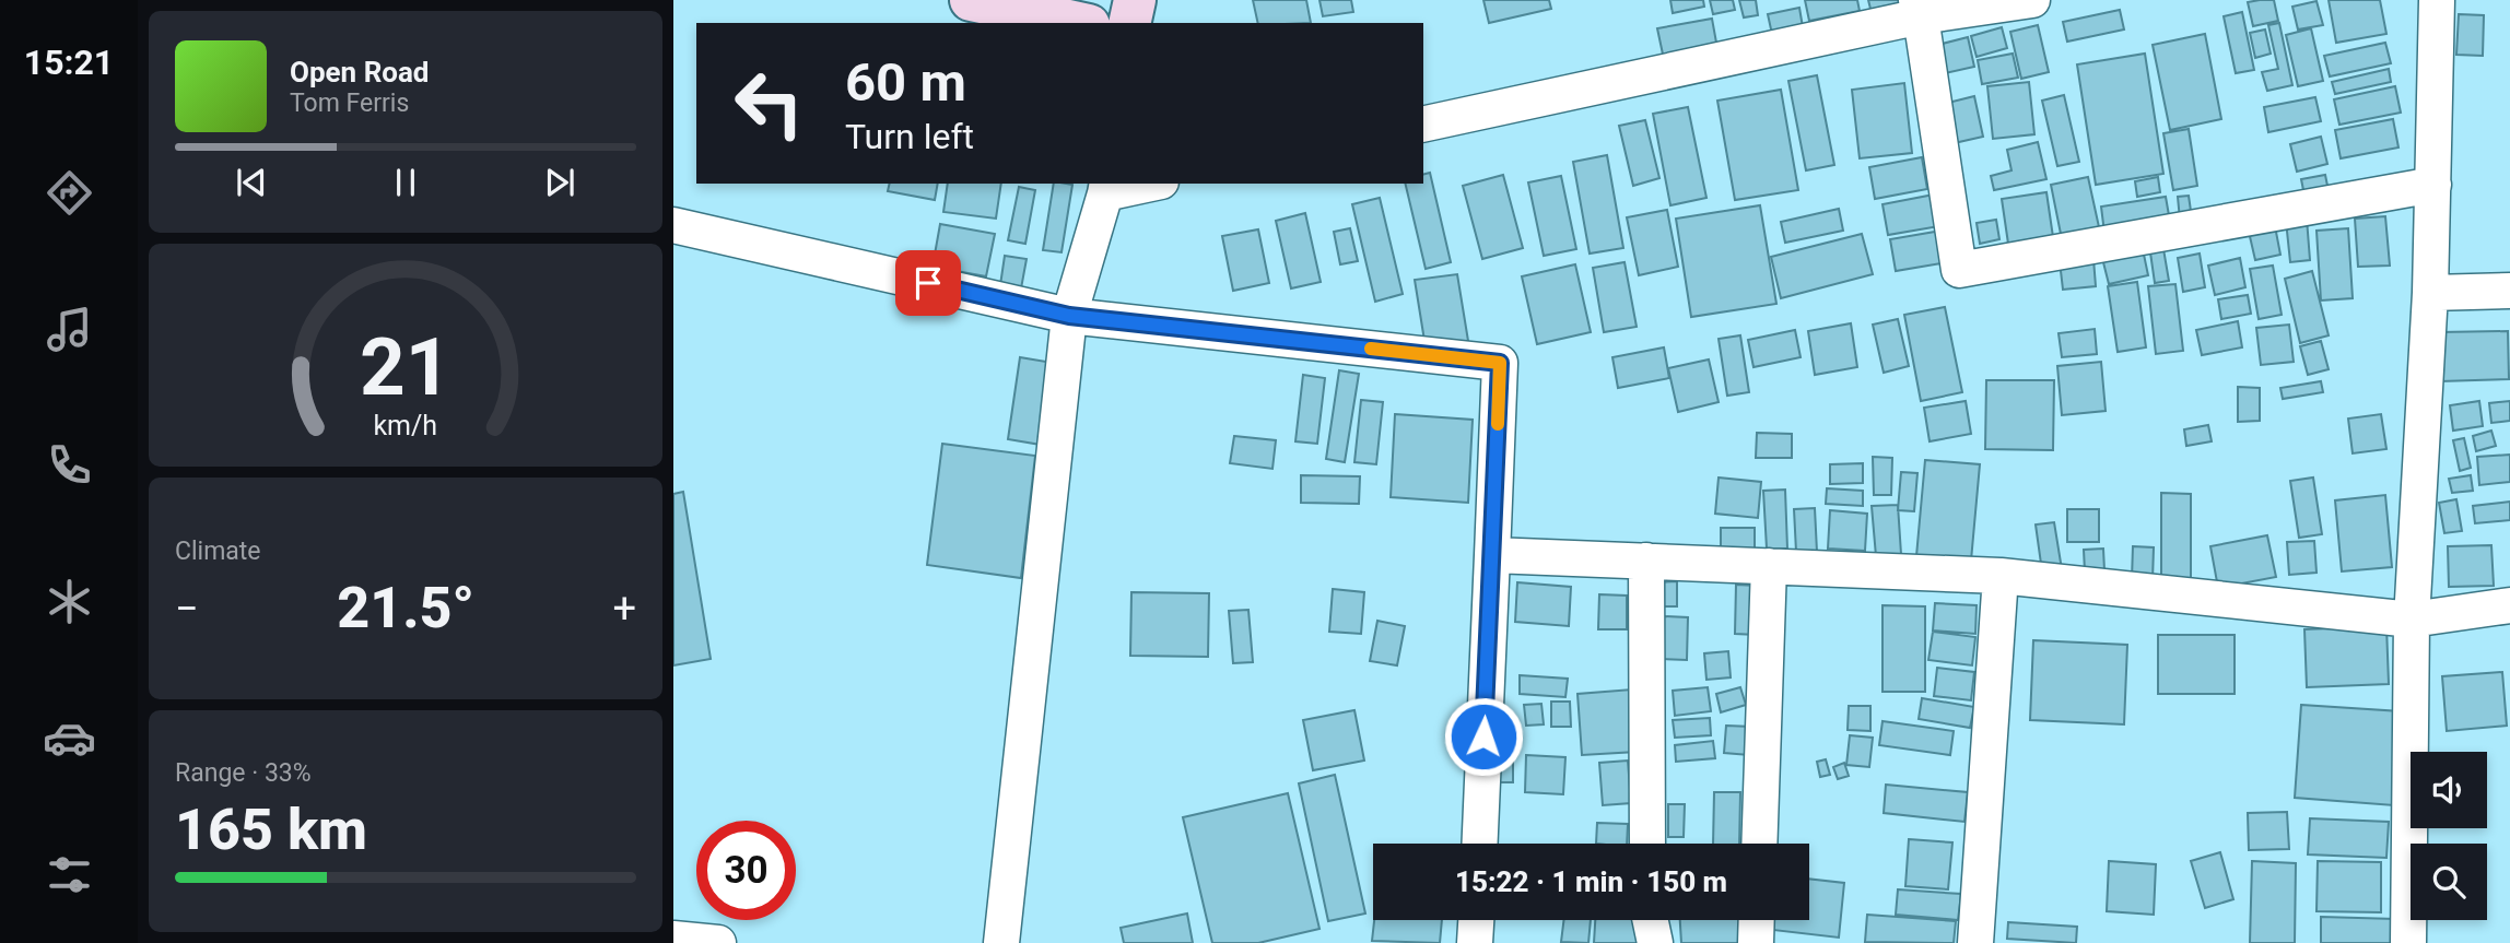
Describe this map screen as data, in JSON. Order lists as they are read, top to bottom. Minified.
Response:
{"page":{"tabs":"15:21","turn":["60 m","Turn left"],"song":["Open Road","Tom Ferris"],"tile":["Climate",["Range · 33%","165 km"]],"heat":["−","21.5°","+"],"limit":"30","trip":"15:22 · 1 min · 150 m","gauge":["21","km/h"]}}
